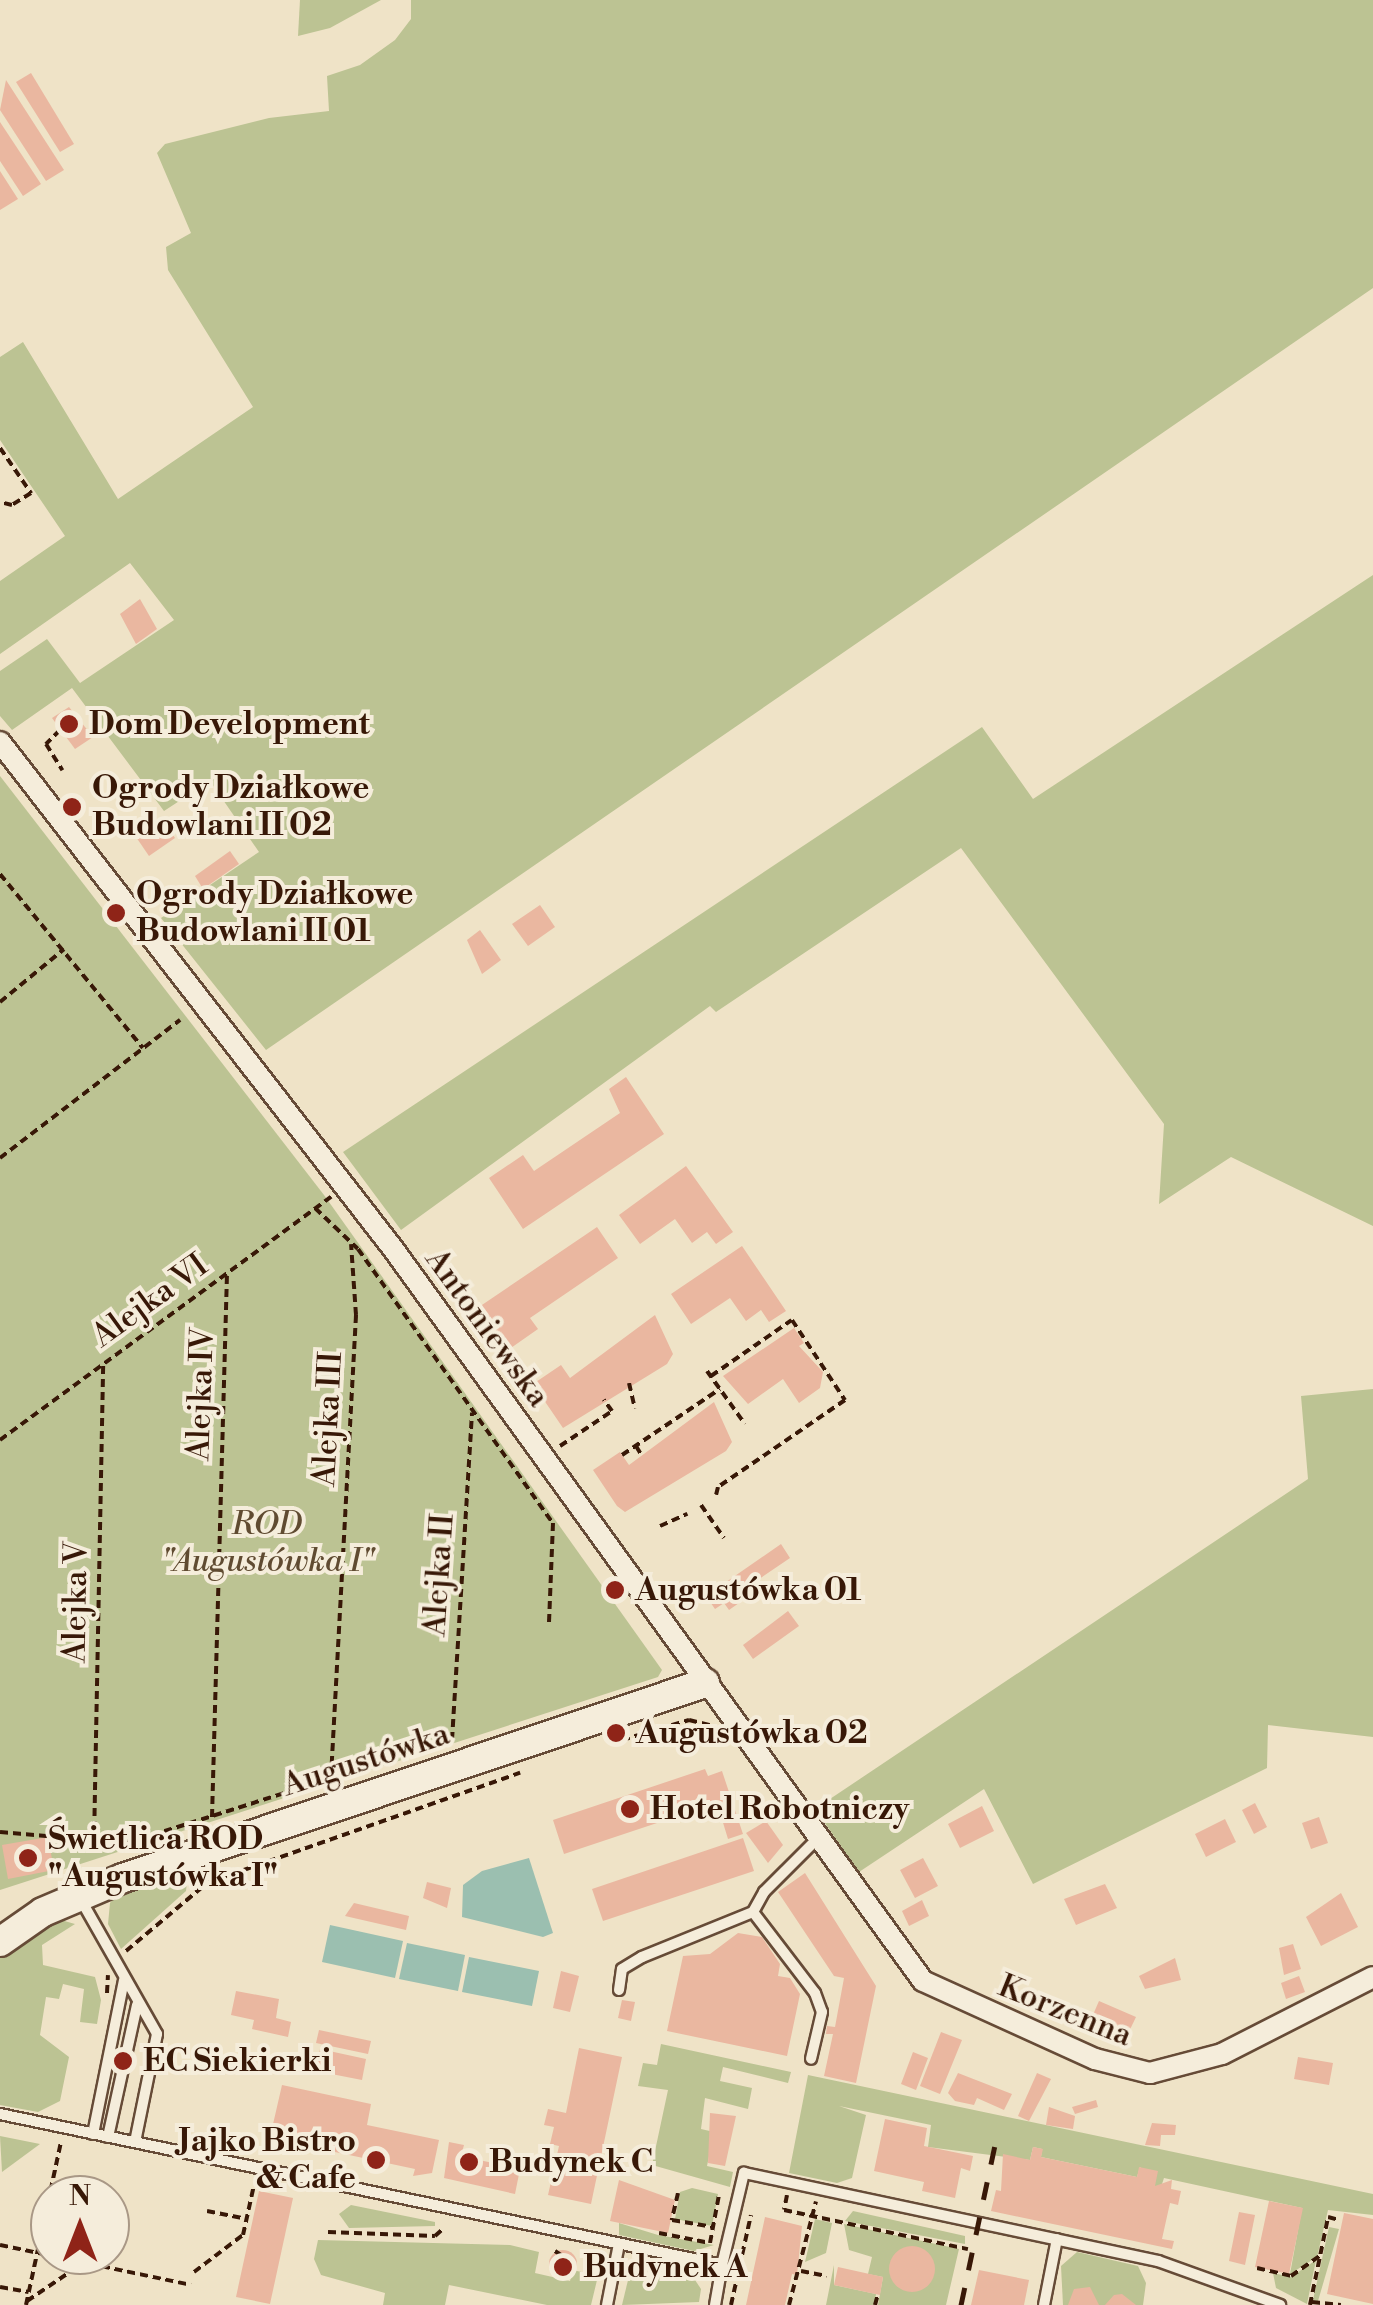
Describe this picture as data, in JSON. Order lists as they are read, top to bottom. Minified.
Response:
{"streets":{"street":["Antoniewska","Augustówka","Korzenna"],"path":["Alejka VI","Alejka IV","Alejka III","Alejka II","Alejka V"]},"crossings":[["Alejka VI","Alejka IV"],["Alejka VI","Alejka V"],["Antoniewska","Augustówka"],["Antoniewska","Korzenna"],["Alejka III","Alejka II"]],"parks":["ROD \"Augustówka I\""],"places":["Dom Development","Ogrody Działkowe Budowlani II 02","Ogrody Działkowe Budowlani II 01","Augustówka 01","Augustówka 02","Hotel Robotniczy","Świetlica ROD \"Augustówka I\"","EC Siekierki","Jajko Bistro & Cafe","Budynek C","Budynek A"],"north":"top"}
